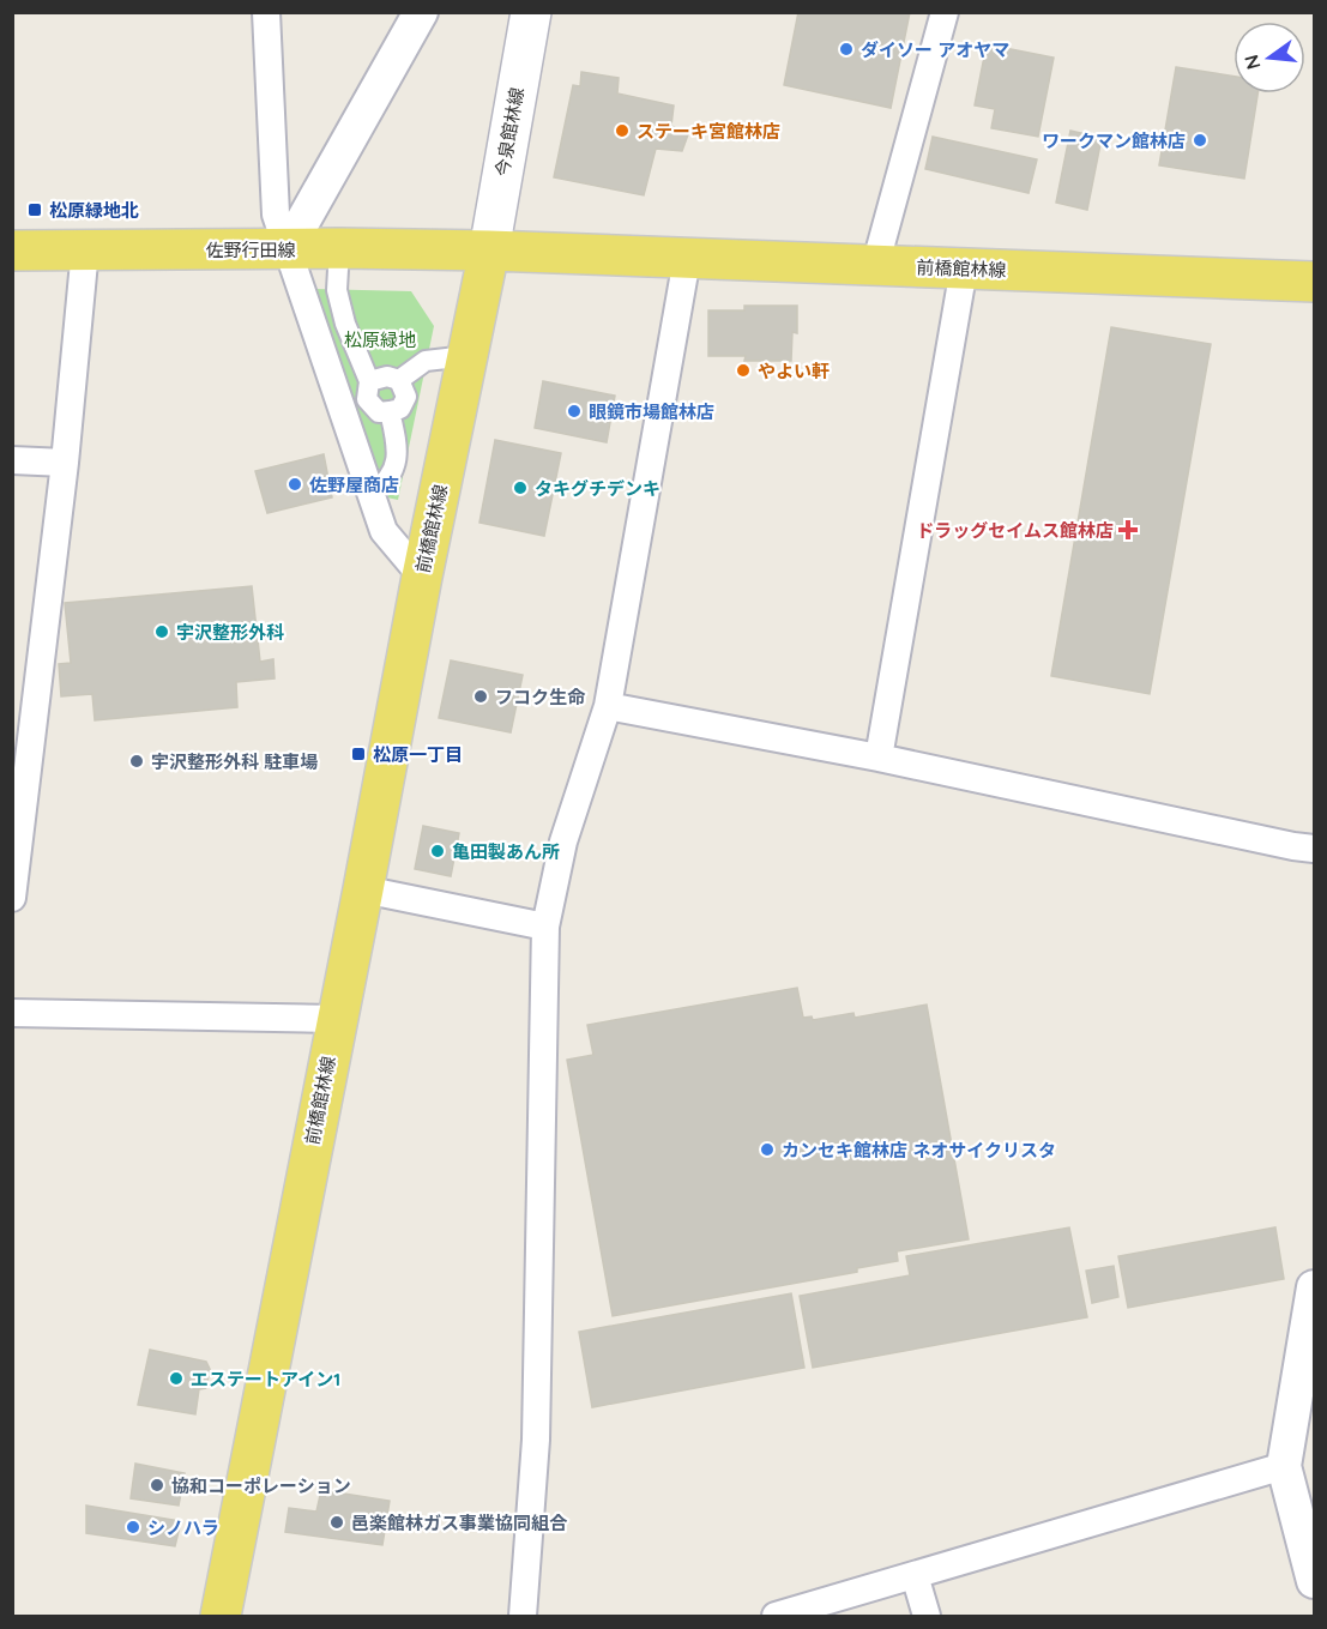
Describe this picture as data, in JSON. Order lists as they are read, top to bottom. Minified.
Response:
{"streets":{"main road":["今泉館林線","佐野行田線","前橋館林線"]},"crossings":[["今泉館林線","佐野行田線"],["今泉館林線","前橋館林線"],["佐野行田線","前橋館林線"]],"parks":["松原緑地"],"places":{"other":["ダイソー アオヤマ","ステーキ宮館林店","ワークマン館林店","やよい軒","眼鏡市場館林店","佐野屋商店","タキグチデンキ","宇沢整形外科","フコク生命","宇沢整形外科 駐車場","亀田製あん所","カンセキ館林店 ネオサイクリスタ","エステートアイン1","協和コーポレーション","邑楽館林ガス事業協同組合","シノハラ"],"transit":["松原緑地北","松原一丁目"],"health":["ドラッグセイムス館林店"]},"north":"left"}
